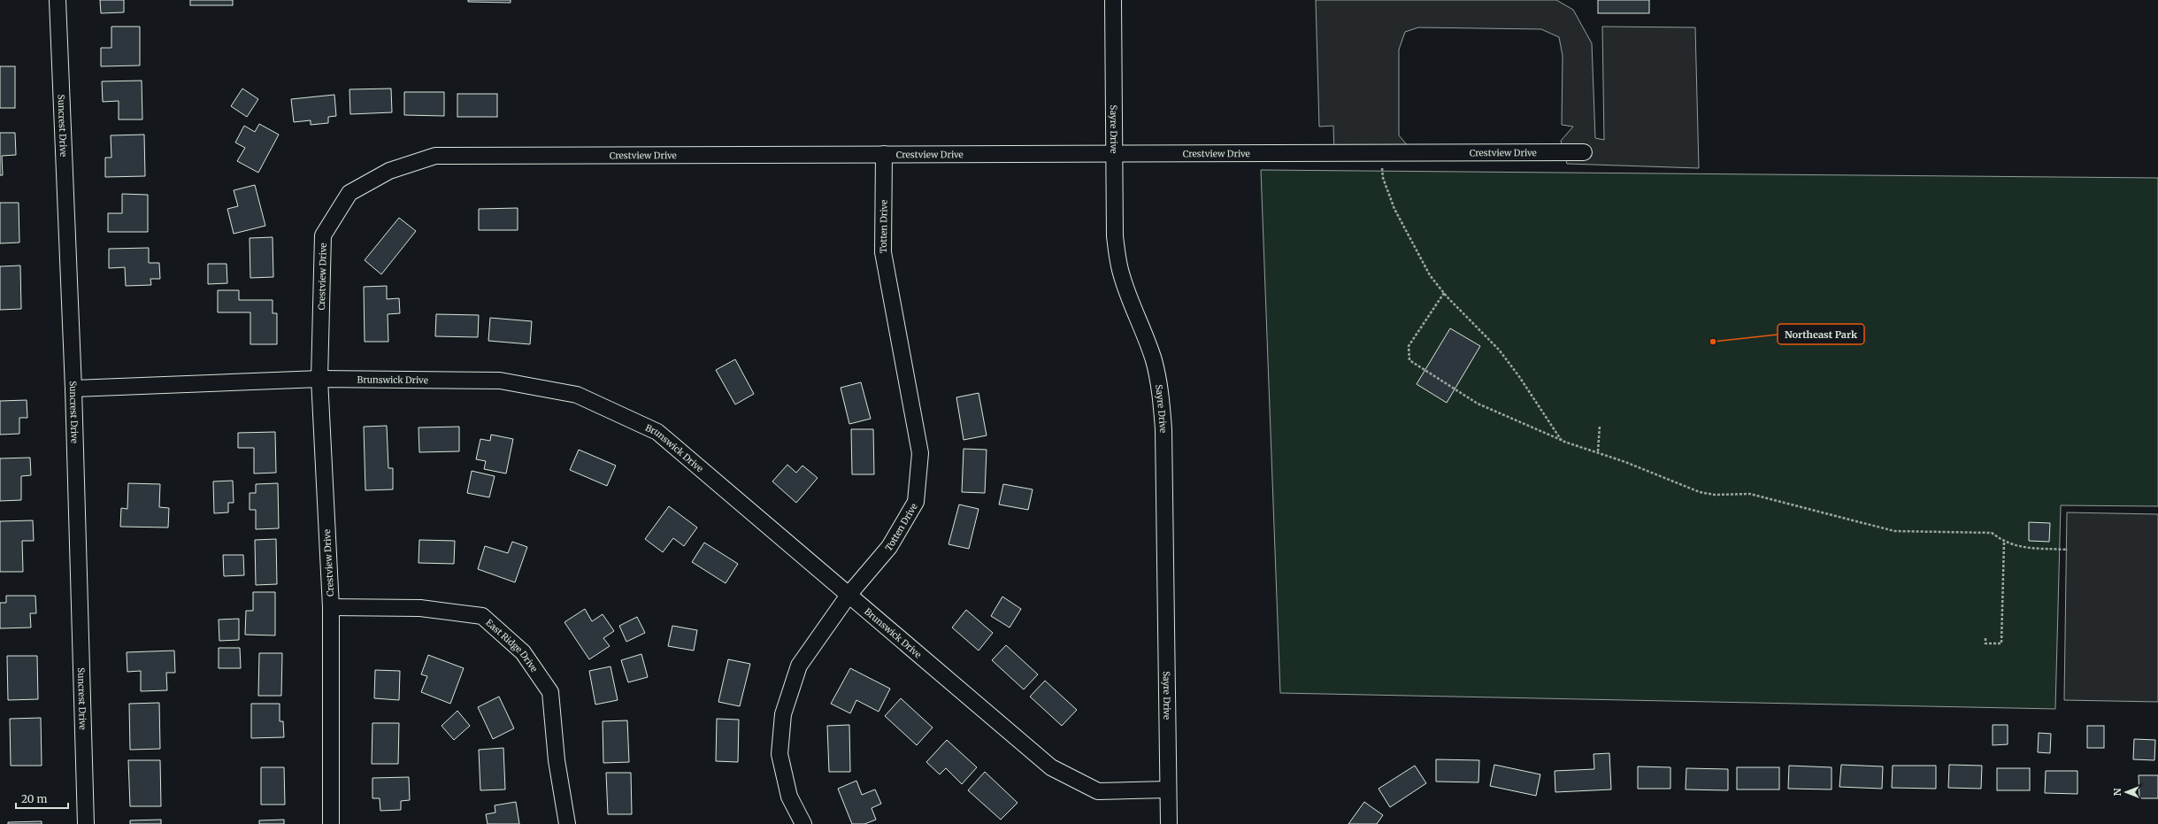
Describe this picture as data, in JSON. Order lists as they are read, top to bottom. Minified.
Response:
{"streets":{"street":["Suncrest Drive","Sayre Drive","Crestview Drive","Totten Drive","Brunswick Drive","East Ridge Drive"]},"crossings":[["Suncrest Drive","Brunswick Drive"],["Sayre Drive","Crestview Drive"],["Sayre Drive","Brunswick Drive"],["Crestview Drive","Totten Drive"],["Crestview Drive","Brunswick Drive"],["Crestview Drive","East Ridge Drive"],["Totten Drive","Brunswick Drive"]],"places":["Northeast Park"],"scale_bar":"20 m","north":"left"}
